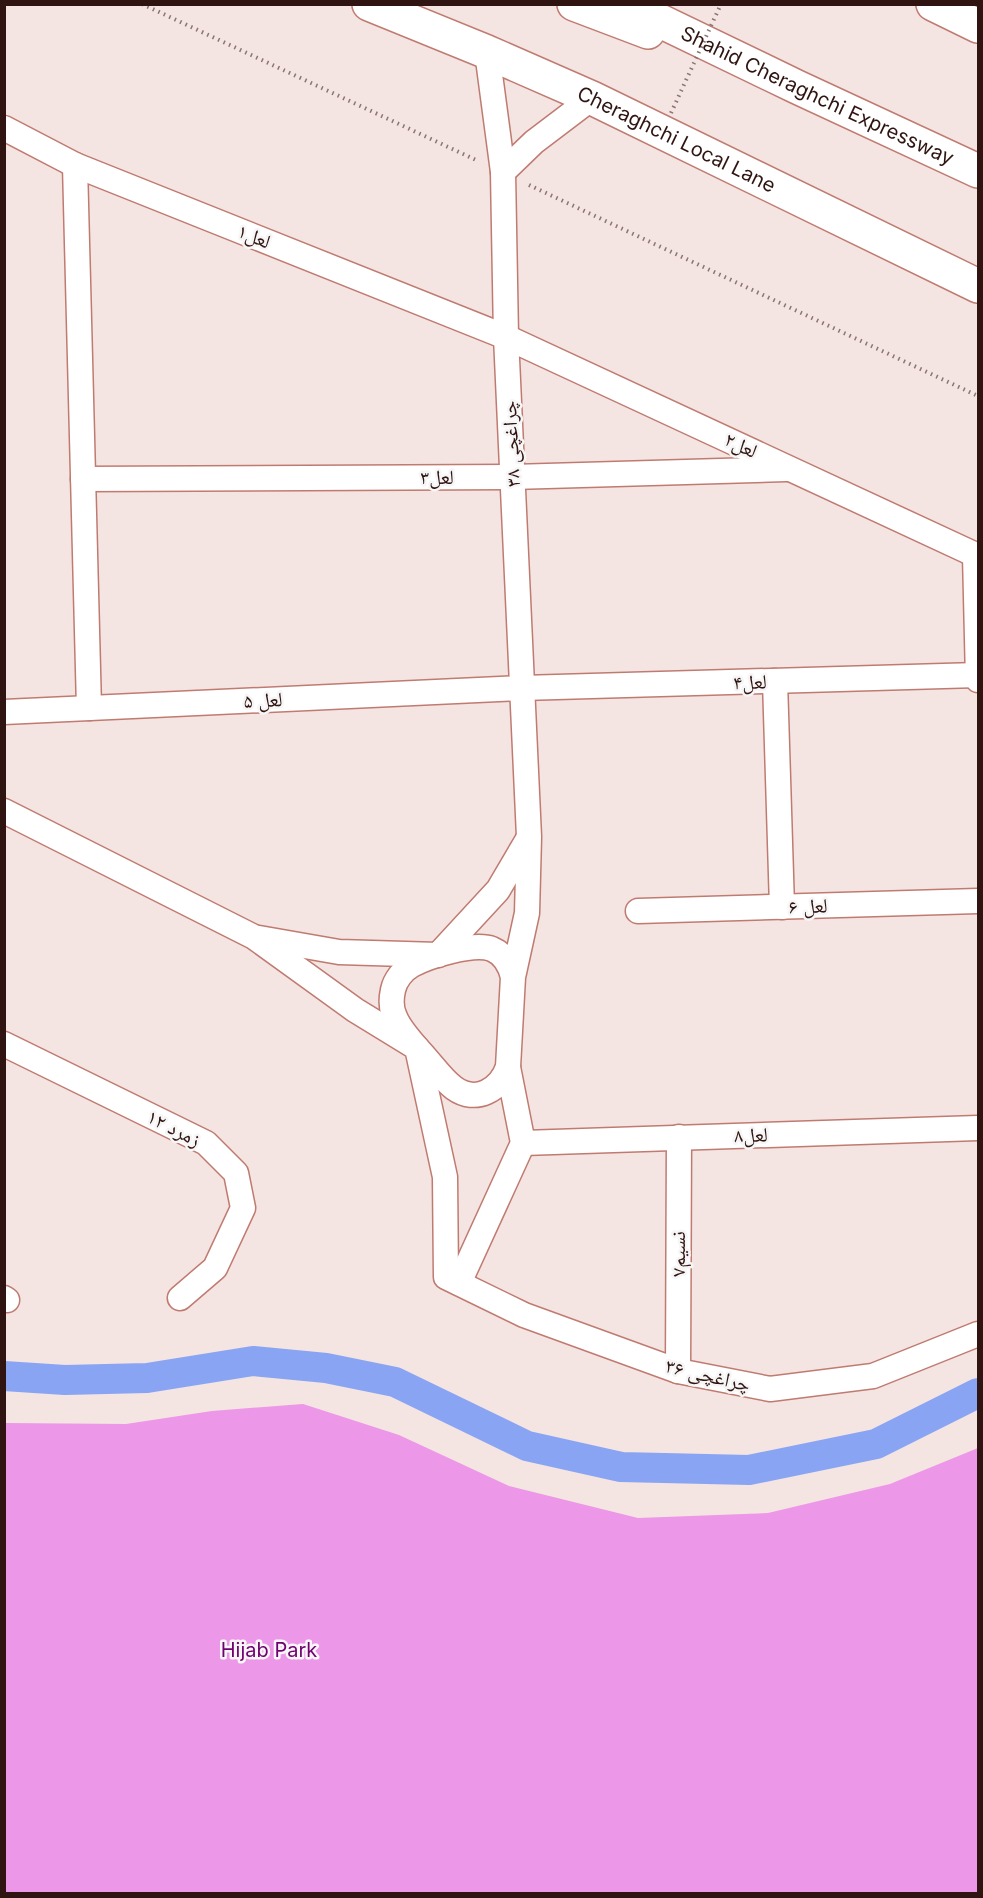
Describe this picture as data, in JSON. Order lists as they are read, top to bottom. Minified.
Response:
{"streets":{"main road":["Shahid Cheraghchi Expressway","Cheraghchi Local Lane"],"street":["لعل۱","چراغچی ۳۸","لعل۲","لعل۳","لعل۴","لعل ۵","لعل ۶","زمرد ۱۲","لعل۸","نسیم۷","چراغچی ۳۶"]},"crossings":[["Cheraghchi Local Lane","چراغچی ۳۸"],["لعل۱","چراغچی ۳۸"],["لعل۱","لعل۲"],["چراغچی ۳۸","لعل۲"],["چراغچی ۳۸","لعل۳"],["چراغچی ۳۸","لعل۴"],["چراغچی ۳۸","لعل ۵"],["لعل۲","لعل۳"],["لعل۴","لعل ۵"],["لعل۸","نسیم۷"],["نسیم۷","چراغچی ۳۶"]],"parks":["Hijab Park"]}
